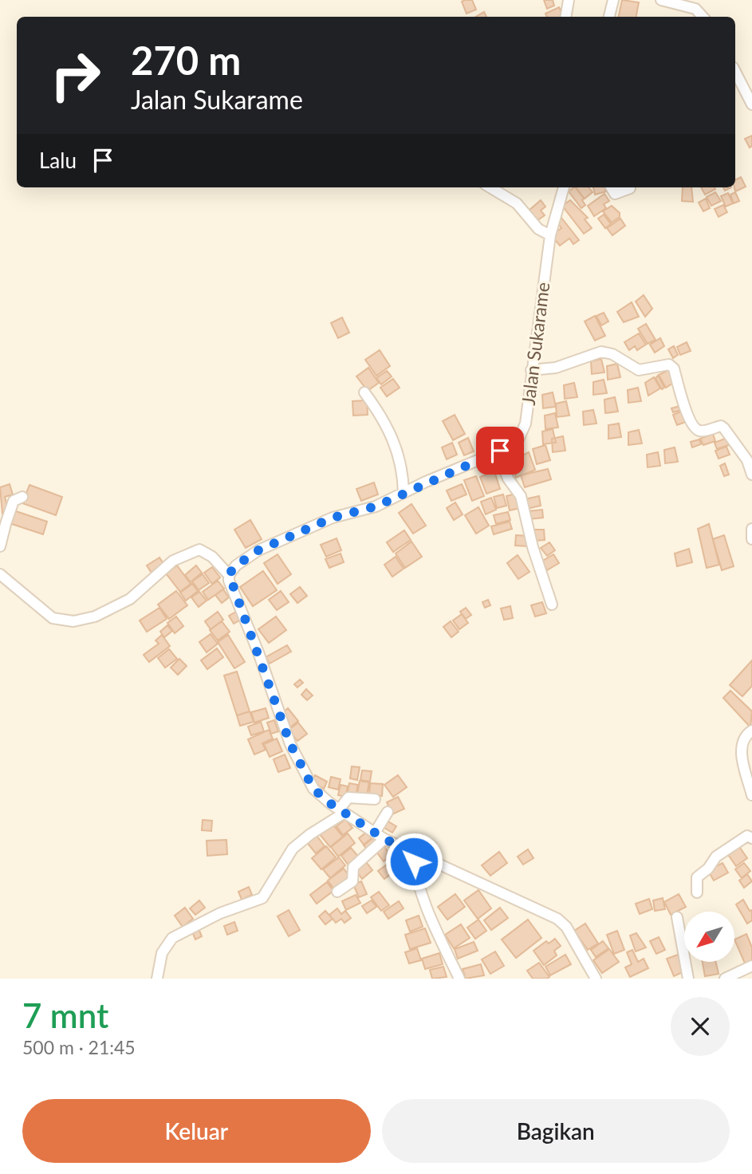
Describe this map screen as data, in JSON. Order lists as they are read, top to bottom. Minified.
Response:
{"streets":{"street":["Jalan Sukarame"]},"north":"bottom left","page":{"turn":["270 m","Jalan Sukarame"],"then":"Lalu","heading":["7 mnt","500 m · 21:45"],"buttons":["Keluar","Bagikan"]}}
